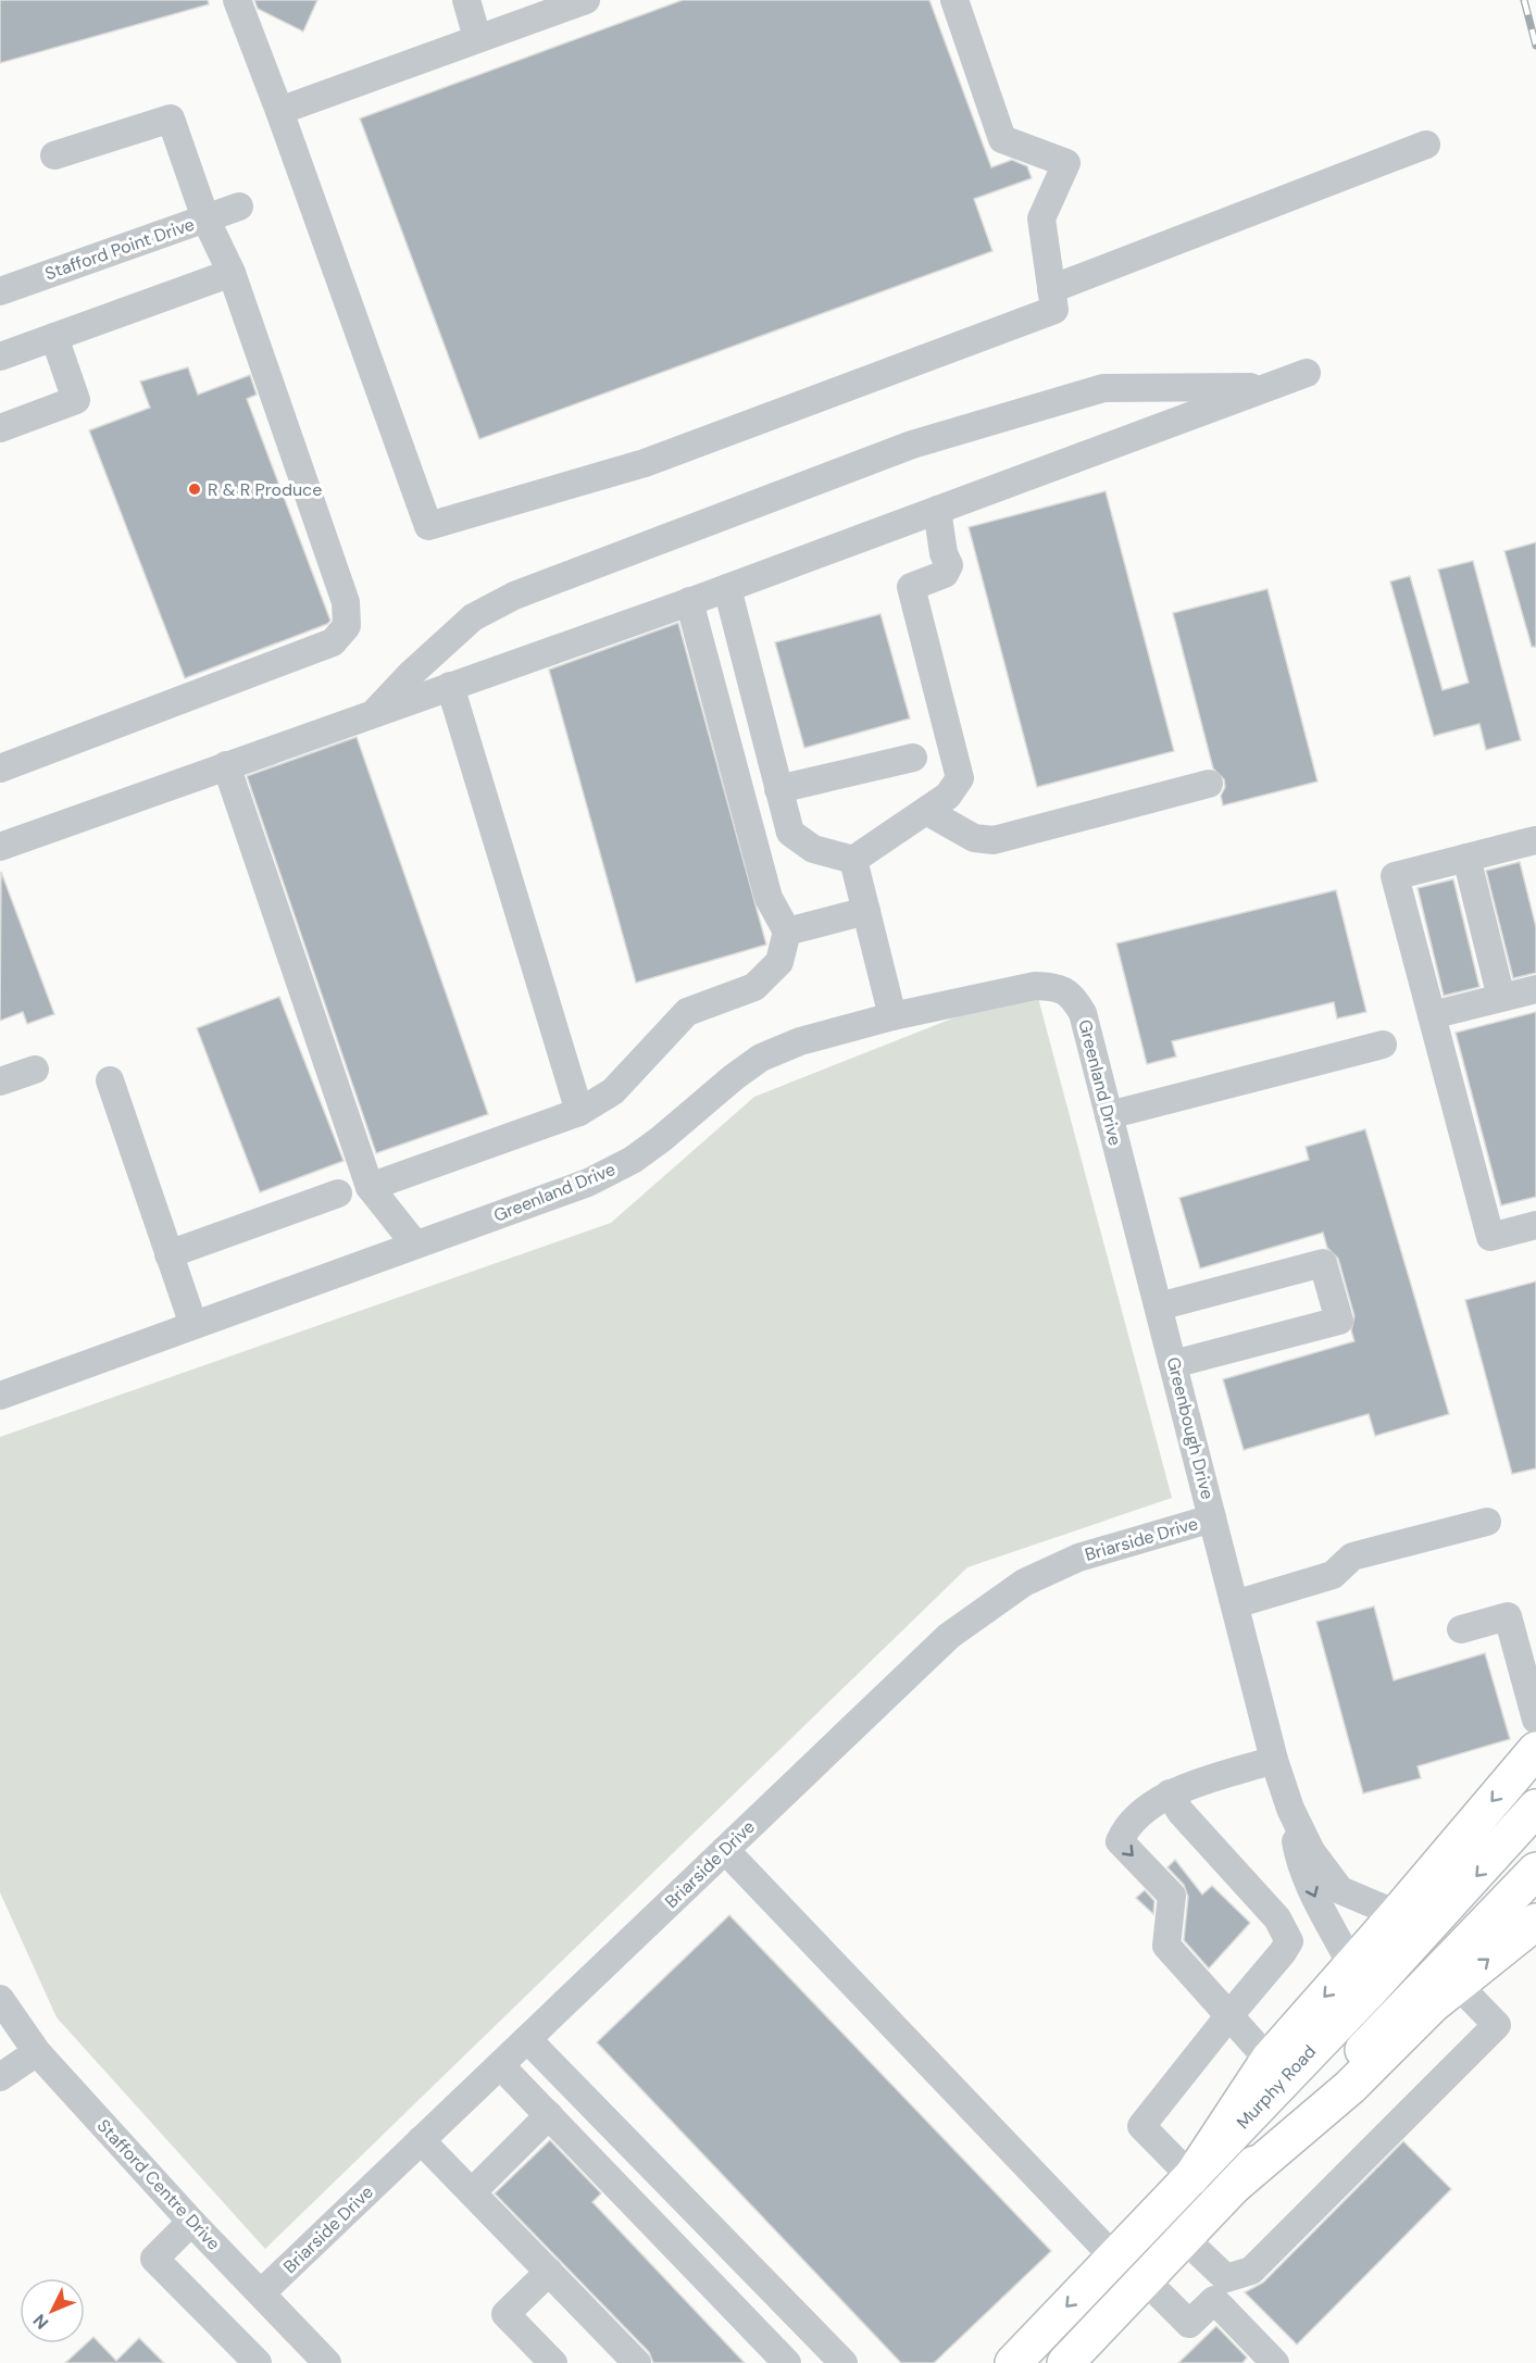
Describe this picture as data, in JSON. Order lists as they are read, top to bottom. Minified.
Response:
{"streets":{"main road":["Murphy Road"],"street":["Stafford Point Drive","Greenland Drive","Greenbough Drive","Briarside Drive","Stafford Centre Drive"]},"crossings":[["Greenland Drive","Greenbough Drive"],["Greenbough Drive","Briarside Drive"],["Briarside Drive","Stafford Centre Drive"]],"places":["R & R Produce"],"north":"bottom left"}
